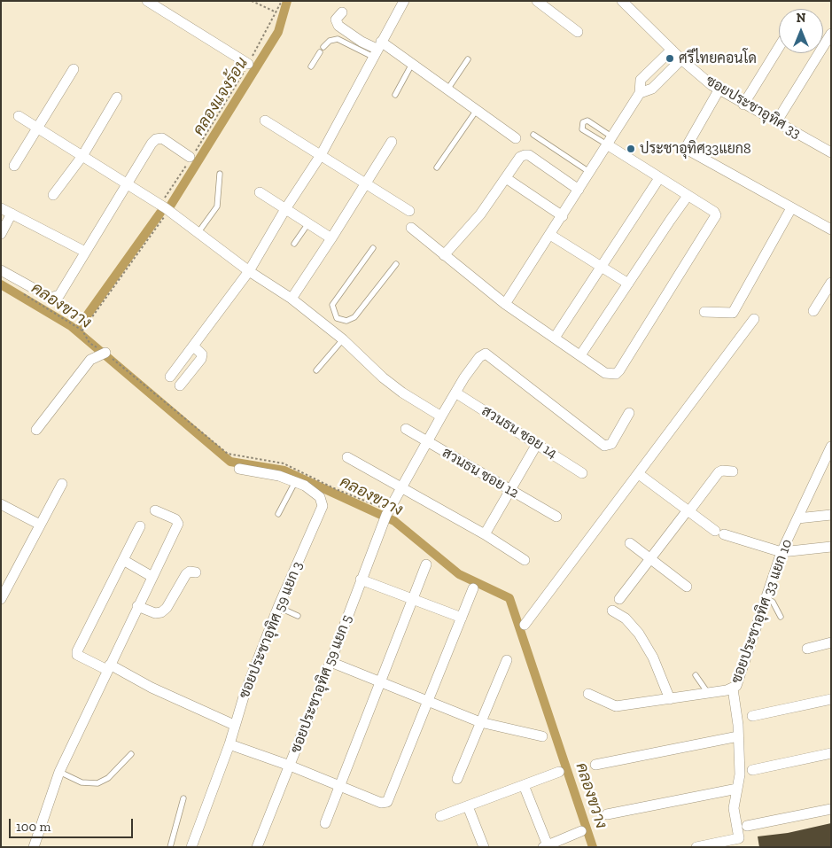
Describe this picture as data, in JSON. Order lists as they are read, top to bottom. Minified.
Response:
{"streets":{"street":["ซอยประชาอุทิศ 33","สวนธน ซอย 14","สวนธน ซอย 12","ซอยประชาอุทิศ 33 แยก 10","ซอยประชาอุทิศ 59 แยก 3","ซอยประชาอุทิศ 59 แยก 5"]},"crossings":[["สวนธน ซอย 14","ซอยประชาอุทิศ 59 แยก 5"],["สวนธน ซอย 12","ซอยประชาอุทิศ 59 แยก 5"]],"water":["คลองแจงร้อน","คลองขวาง"],"places":["ศรีไทยคอนโด","ประชาอุทิศ33แยก8"],"scale_bar":"100 m","north":"top"}
